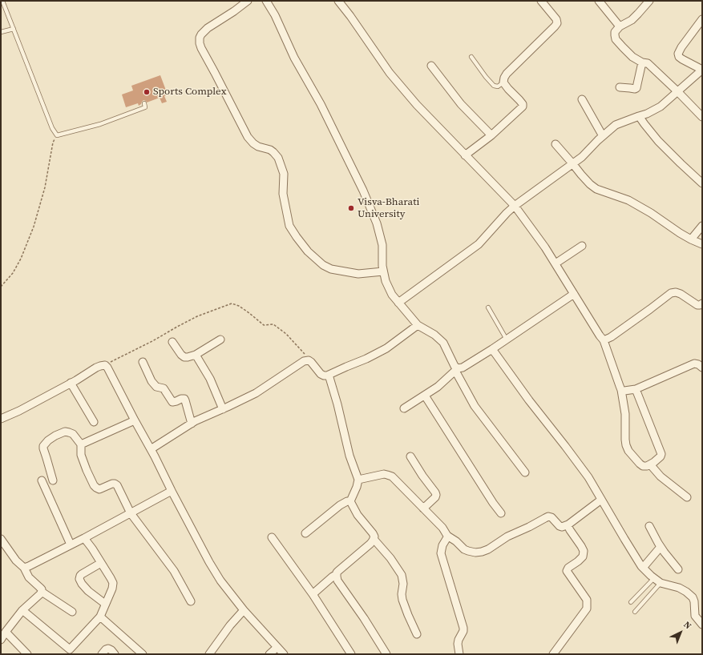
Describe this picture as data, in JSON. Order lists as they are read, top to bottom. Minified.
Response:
{"places":["Sports Complex","Visva-Bharati University"],"north":"top right"}
